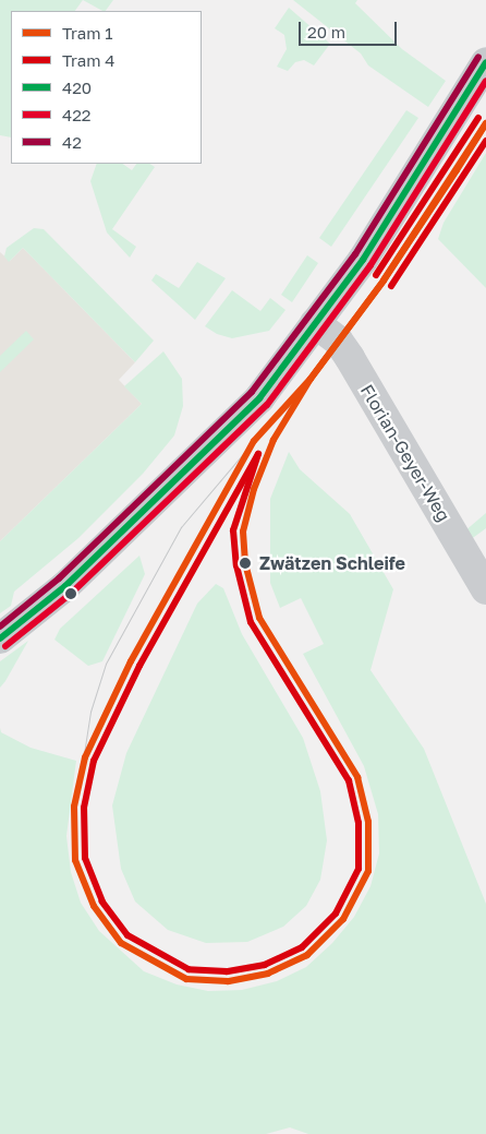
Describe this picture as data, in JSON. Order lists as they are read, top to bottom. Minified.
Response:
{"streets":{"street":["Florian-Geyer-Weg"]},"places":["Zwätzen Schleife"],"lines":["transit line 42","transit line 420","transit line 422","tram line 4","tram line 1"],"legend":["Tram 1","Tram 4","420","422","42"],"scale_bar":"20 m"}
